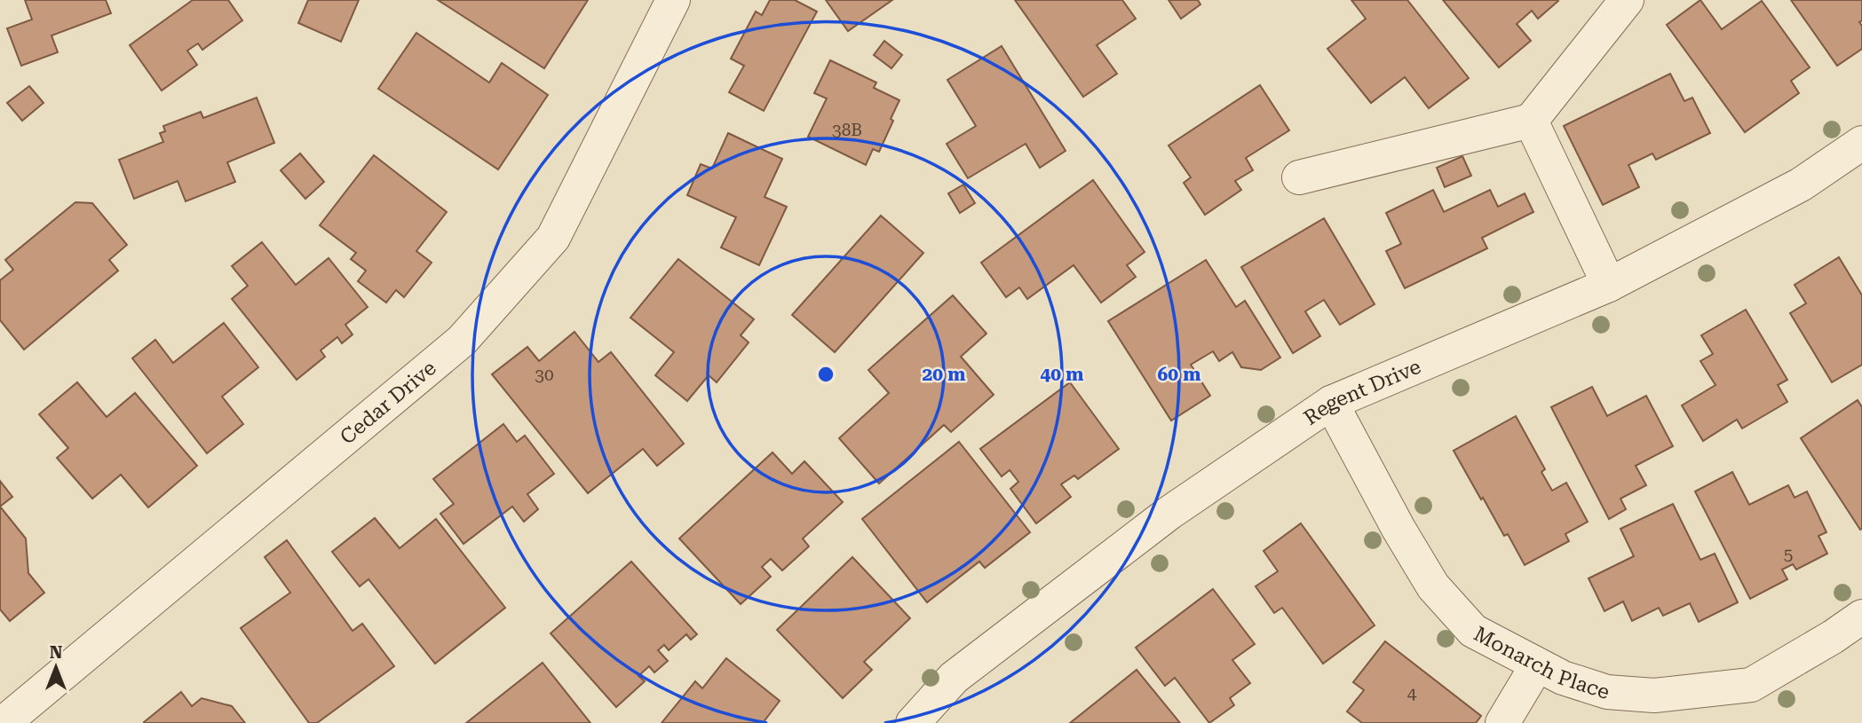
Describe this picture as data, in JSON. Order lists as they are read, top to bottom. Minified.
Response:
{"streets":{"street":["Regent Drive","Cedar Drive","Monarch Place"]},"crossings":[["Regent Drive","Monarch Place"]],"house_numbers":["38B","30","5","4"],"north":"top","rings":["20 m","40 m","60 m"]}
